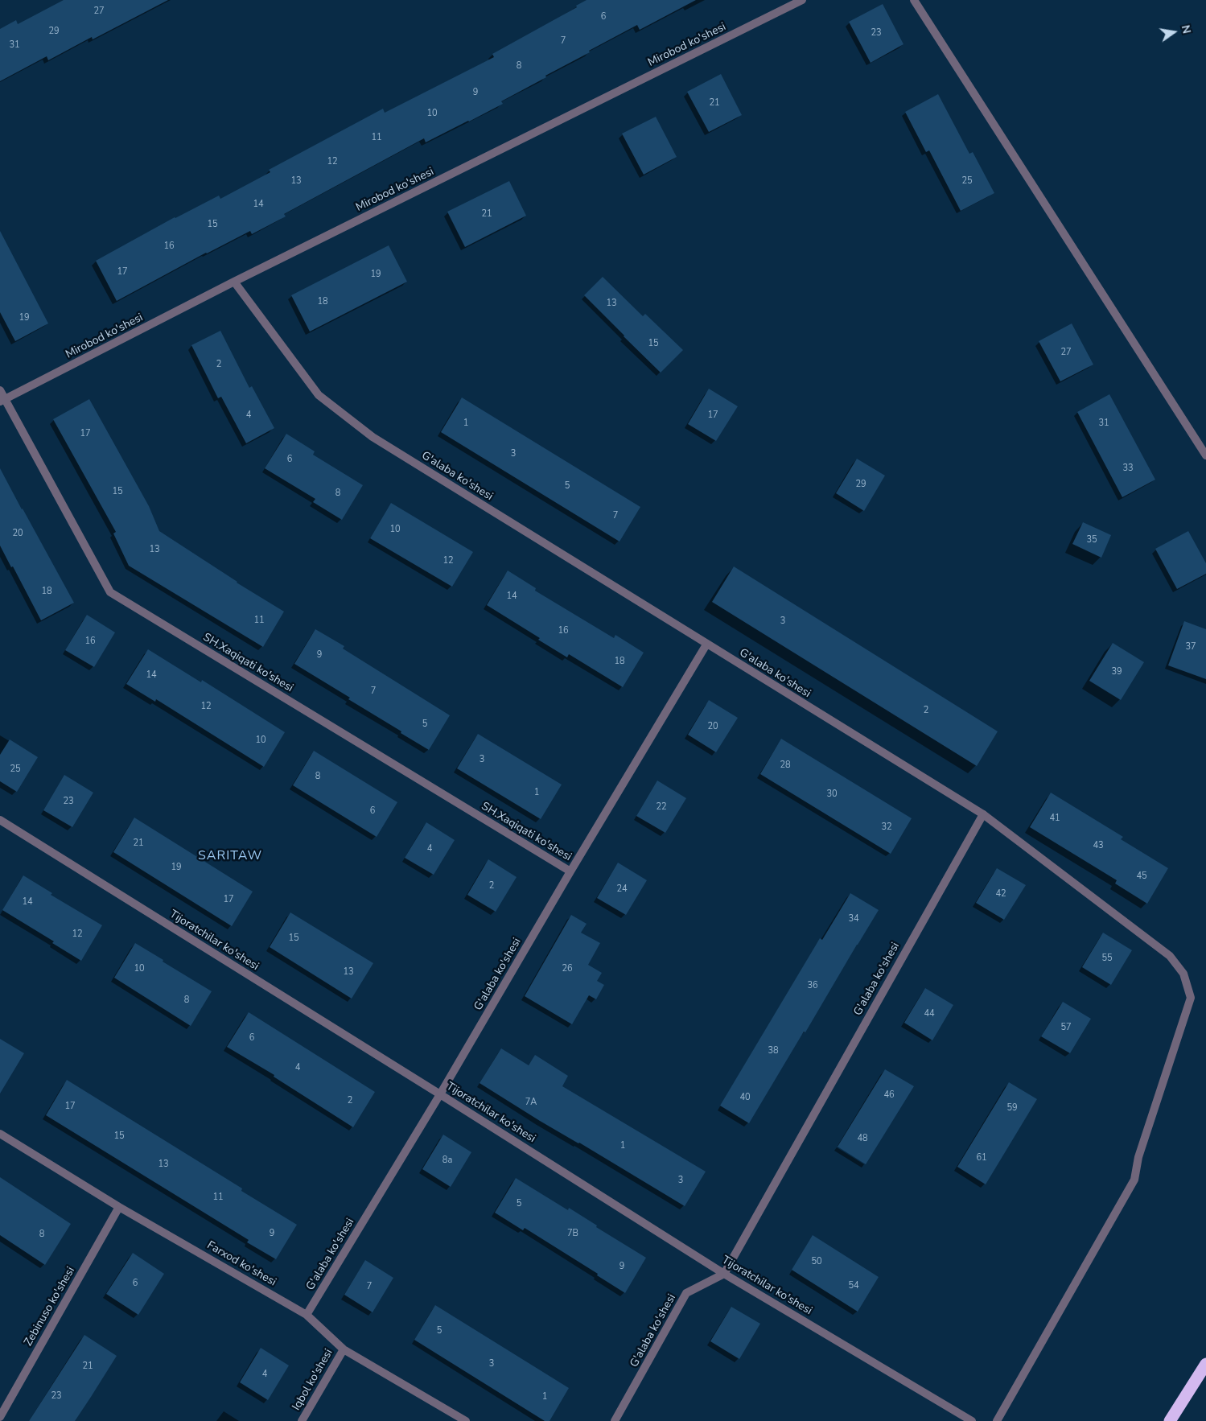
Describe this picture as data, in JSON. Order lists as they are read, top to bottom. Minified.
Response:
{"streets":{"street":["Mirobod ko'shesi","G'alaba ko'shesi","SH.Xaqiqati ko'shesi","Tijoratchilar ko'shesi","Farxod ko'shesi","Zebinuso ko'shesi","Iqbol ko'shesi"]},"crossings":[["Mirobod ko'shesi","G'alaba ko'shesi"],["Mirobod ko'shesi","SH.Xaqiqati ko'shesi"],["G'alaba ko'shesi","SH.Xaqiqati ko'shesi"],["G'alaba ko'shesi","Tijoratchilar ko'shesi"],["G'alaba ko'shesi","Farxod ko'shesi"],["Farxod ko'shesi","Zebinuso ko'shesi"],["Farxod ko'shesi","Iqbol ko'shesi"]],"districts":["SARITAW"],"house_numbers":["27","6","29","23","7","31","8","9","21","10","11","12","13","25","14","21","15","16","17","19","18","13","19","15","27","2","4","17","1","31","17","3","6","33","29","5","15","8","7","10","20","35","13","12","18","14","11","3","16","16","37","9","18","39","14","7","12","2","5","20","10","3","28","25","8","1","30","23","22","6","41","32","21","43","4","19","45","2","24","42","17","14","34","12","15","55","10","26","13","36","8","44","57","6","38","4","46","40","2","7A","17","59","15","48","1","61","8a","13","3","11","5","9","7B","8","50","9","6","54","7","5","3","21","4","23","1"],"north":"right"}
